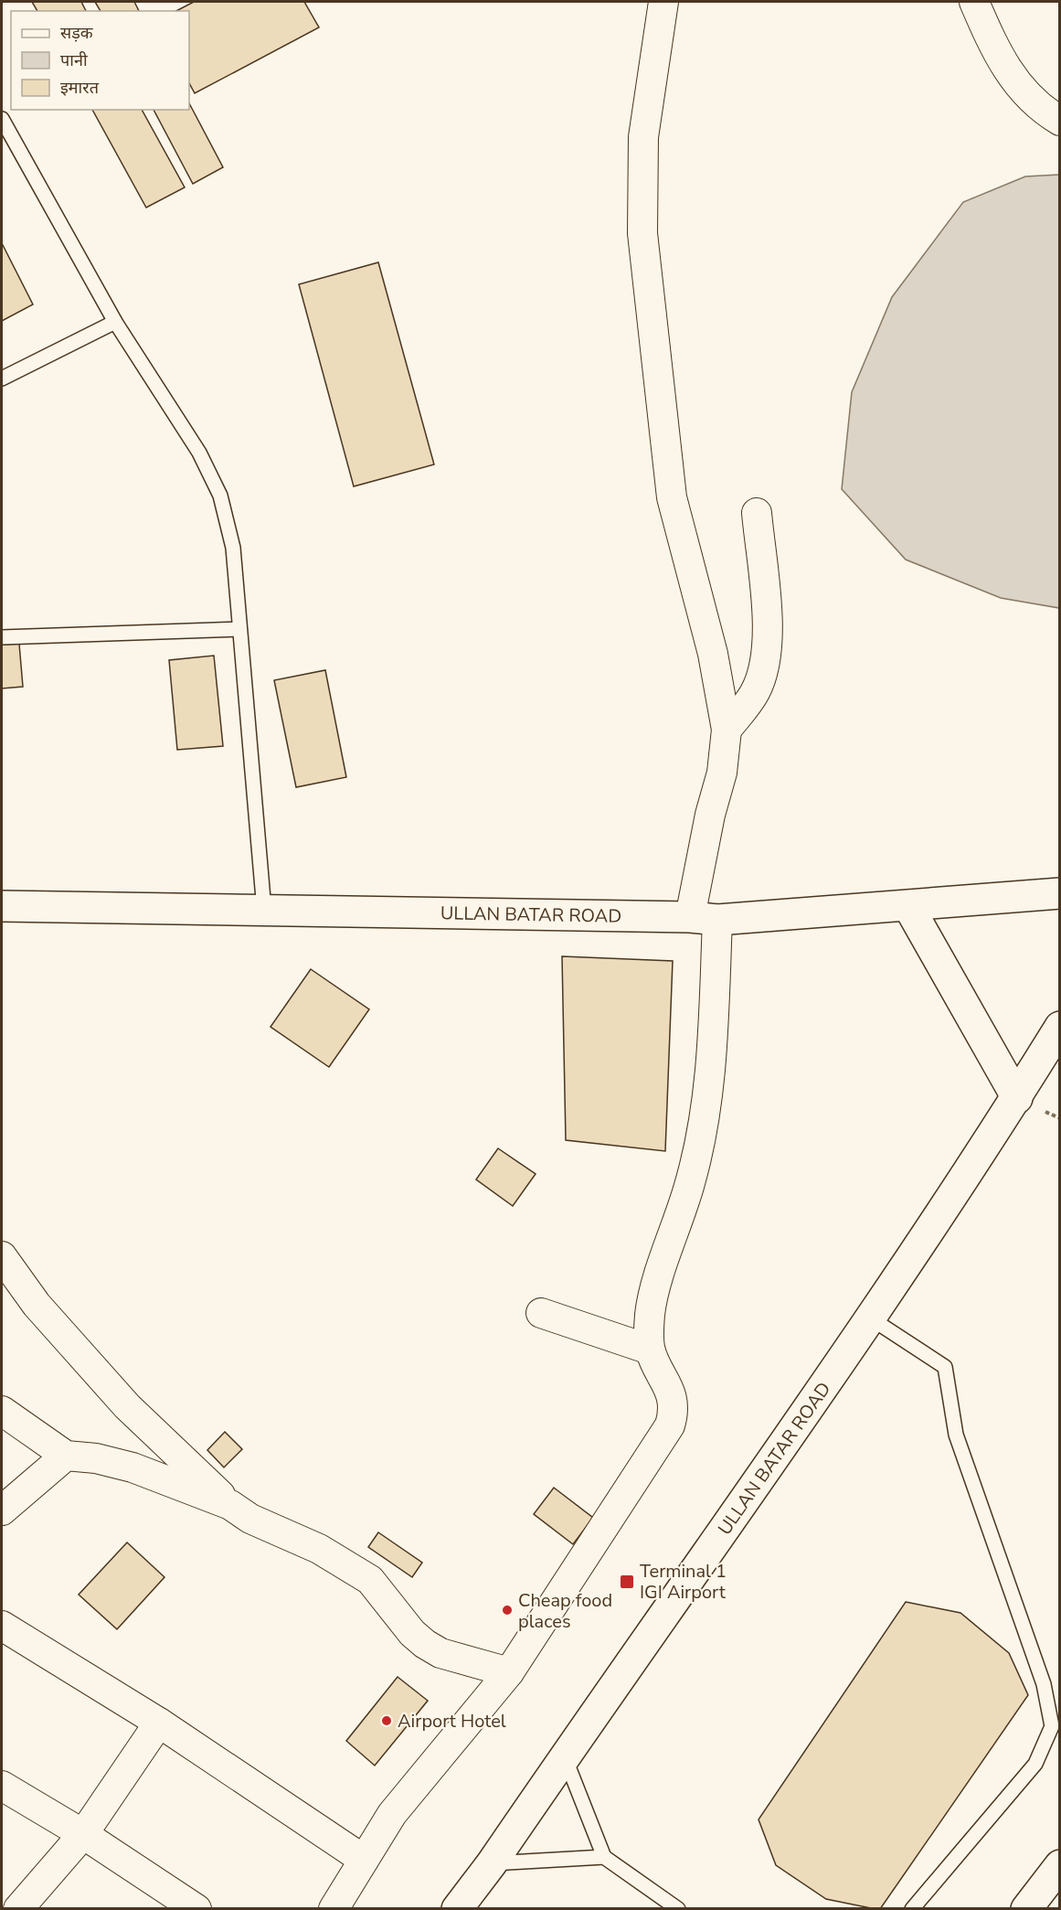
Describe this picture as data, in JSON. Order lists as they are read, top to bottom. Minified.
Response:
{"streets":{"street":["ULLAN BATAR ROAD"]},"places":{"transit":["Terminal 1 IGI Airport"],"other":["Cheap food places","Airport Hotel"]},"legend":["सड़क","पानी","इमारत"]}
